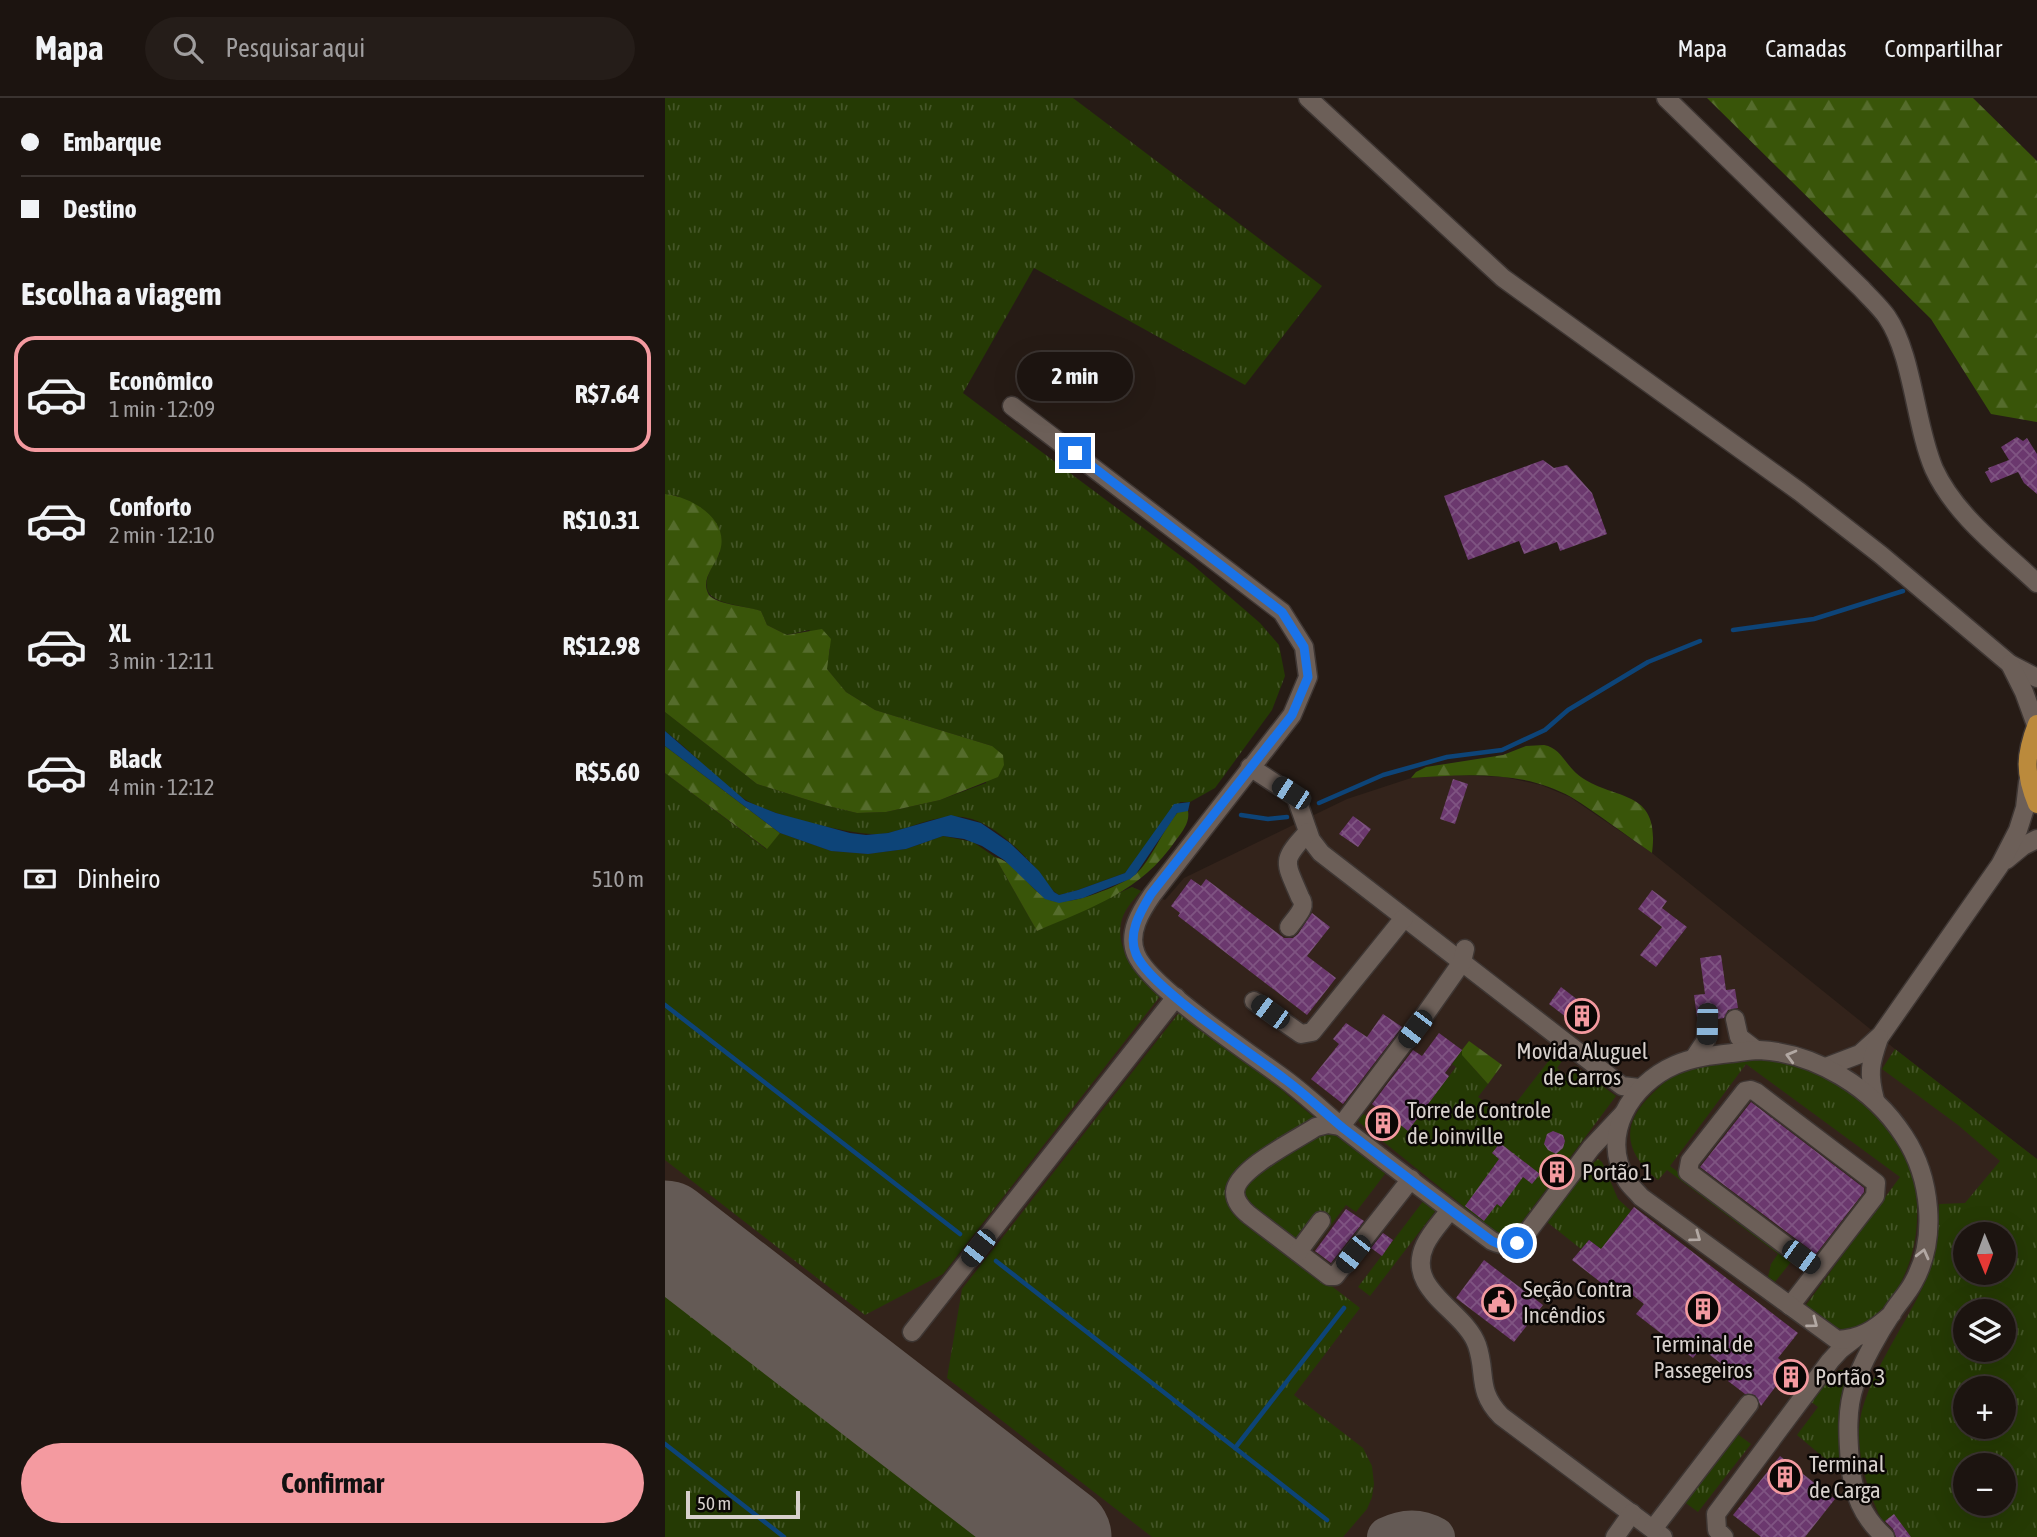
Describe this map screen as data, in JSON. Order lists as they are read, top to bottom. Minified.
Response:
{"places":{"building":["Movida Aluguel de Carros","Torre de Controle de Joinville","Portão 1","Terminal de Passegeiros","Portão 3","Terminal de Carga"],"public building":["Seção Contra Incêndios"]},"scale_bar":"50 m","north":"bottom","page":{"header":"Mapa","search":"Pesquisar aqui","nav":["Mapa","Camadas","Compartilhar"],"banner":["Embarque","Destino"],"heading":"Escolha a viagem","list":[{"name":"Econômico","note":"1 min · 12:09","value":"R$7.64"},{"name":"Conforto","note":"2 min · 12:10","value":"R$10.31"},{"name":"XL","note":"3 min · 12:11","value":"R$12.98"},{"name":"Black","note":"4 min · 12:12","value":"R$5.60"}],"bubble":"2 min","pay":["Dinheiro","510 m"],"map_buttons":["+","−"],"buttons":"Confirmar","scale":"50 m"}}
